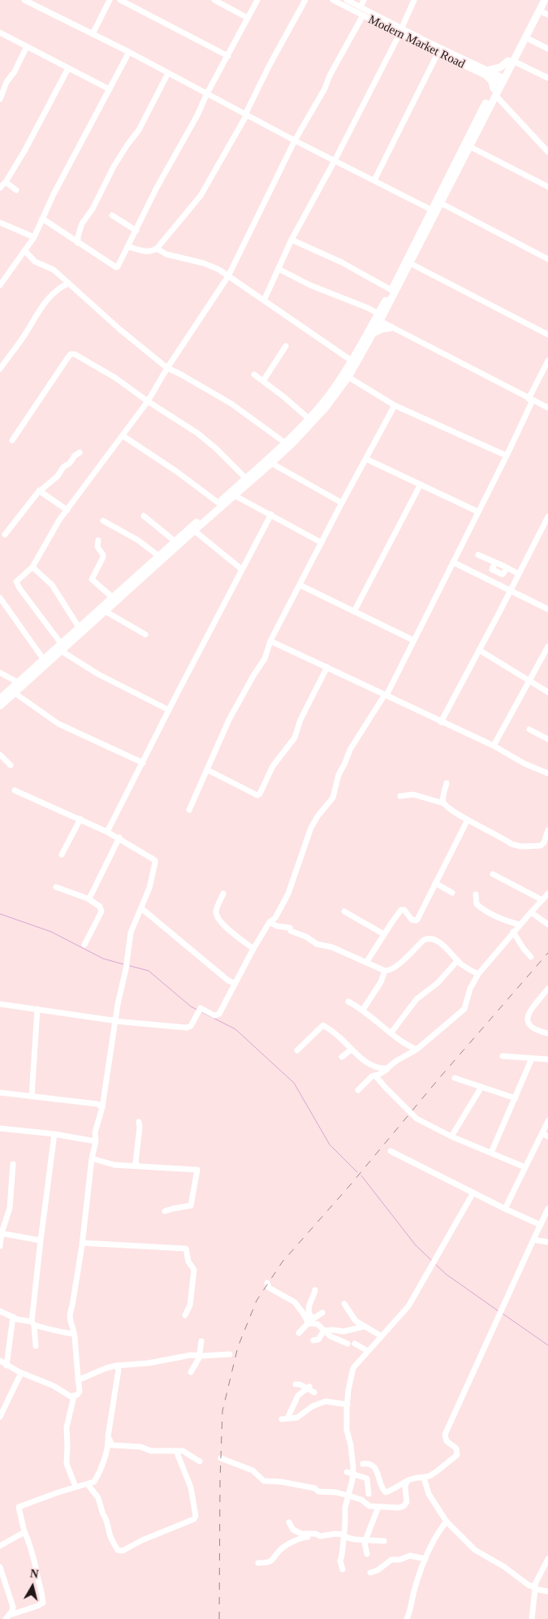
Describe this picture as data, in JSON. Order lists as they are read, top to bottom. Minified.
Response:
{"streets":{"street":["Modern Market Road"]},"north":"top"}
